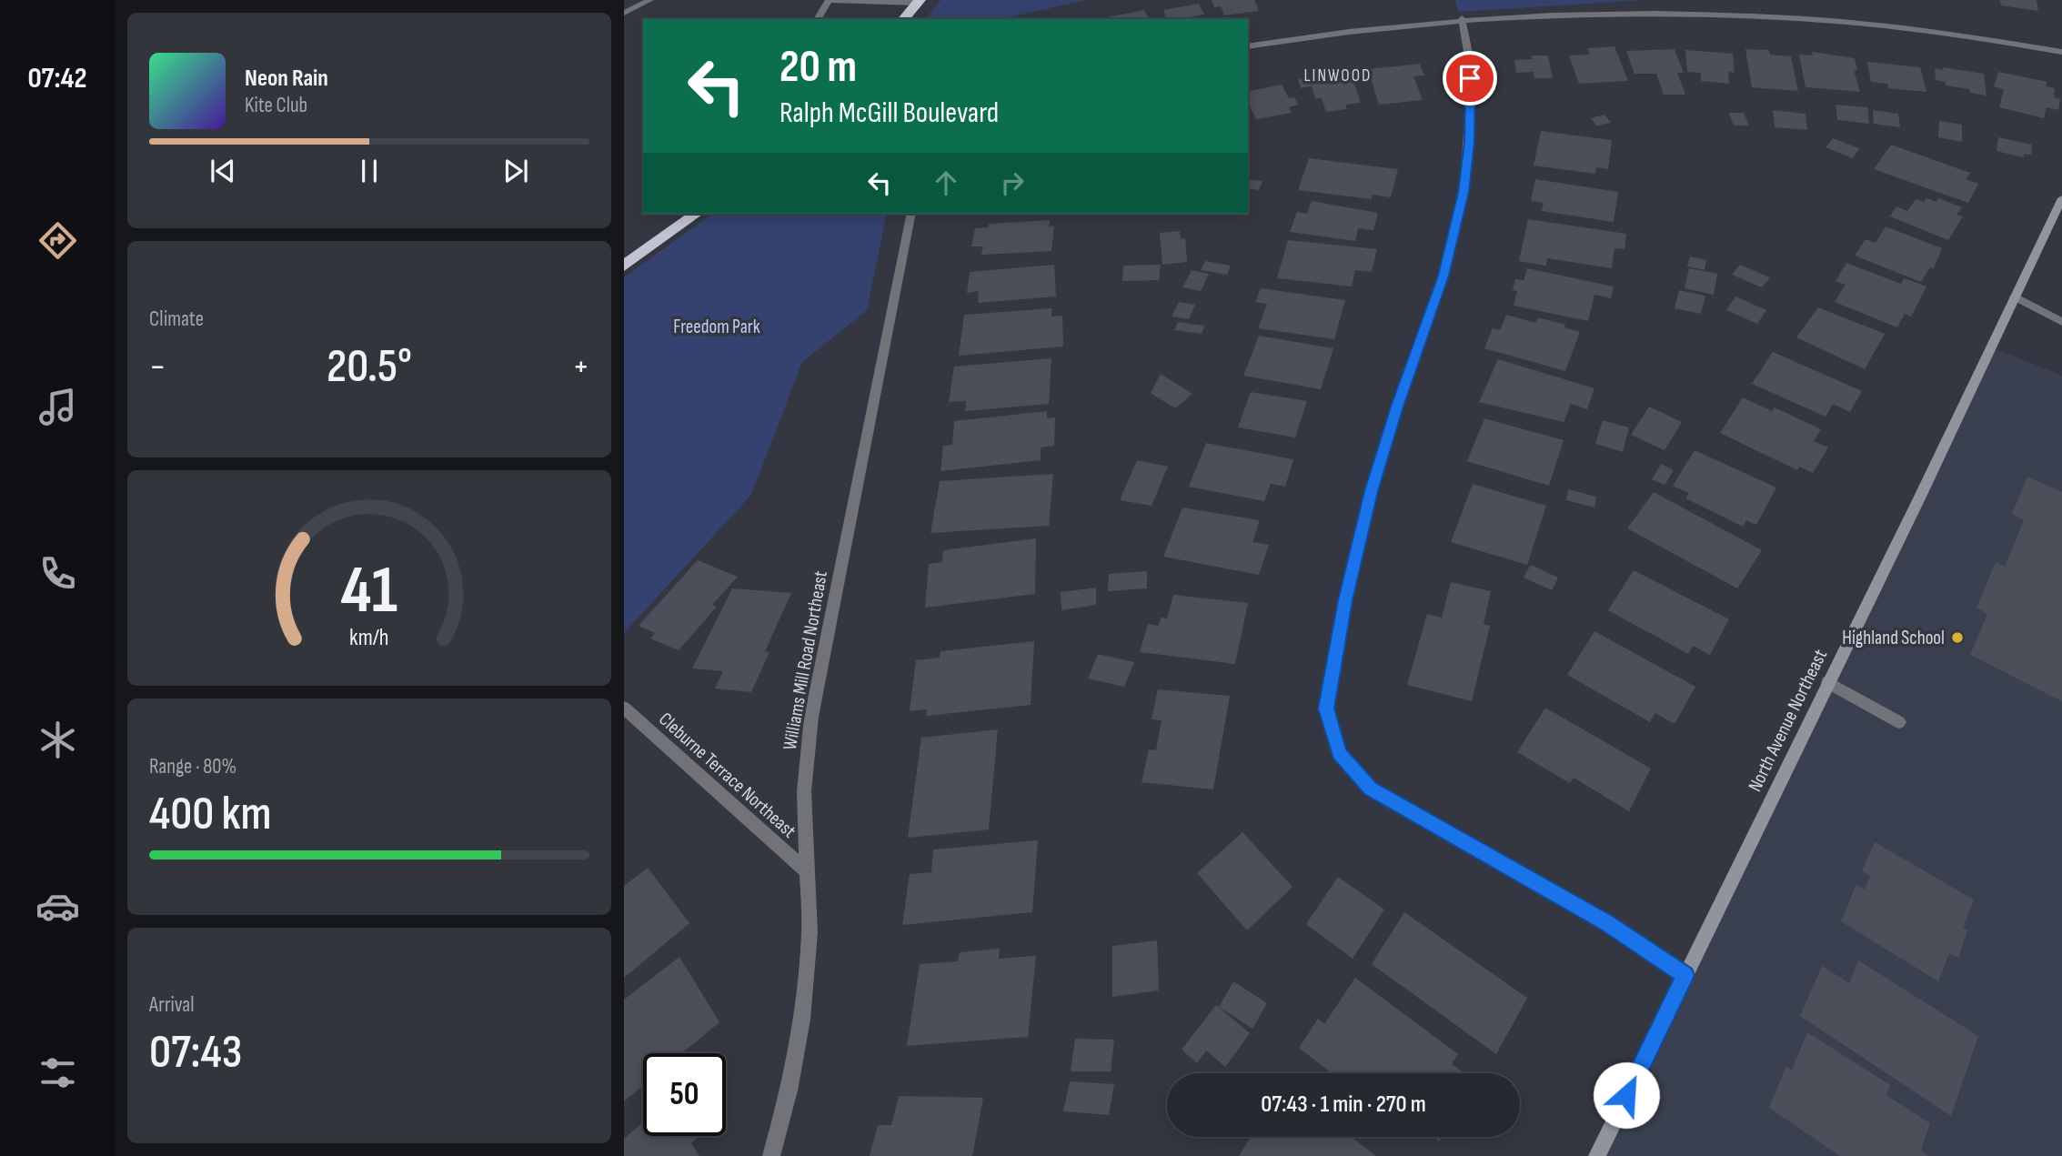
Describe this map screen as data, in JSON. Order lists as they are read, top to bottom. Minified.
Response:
{"streets":{"main road":["North Avenue Northeast"],"street":["Williams Mill Road Northeast","Cleburne Terrace Northeast"]},"crossings":[["Williams Mill Road Northeast","Cleburne Terrace Northeast"]],"districts":["LINWOOD"],"parks":["Freedom Park"],"places":["Highland School"],"page":{"tabs":"07:42","turn":["20 m","Ralph McGill Boulevard"],"song":["Neon Rain","Kite Club"],"tile":["Climate",["Range · 80%","400 km"],["Arrival","07:43"]],"heat":["−","20.5°","+"],"limit":"50","trip":"07:43 · 1 min · 270 m","gauge":["41","km/h"]}}
